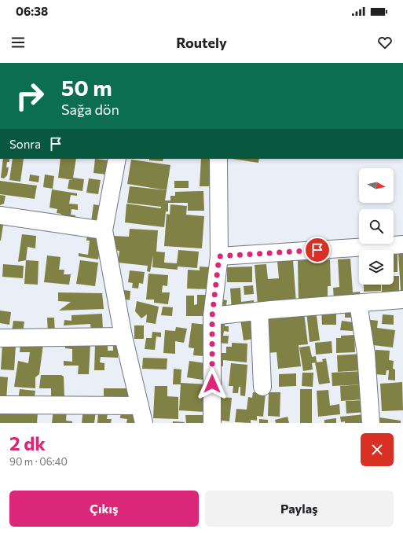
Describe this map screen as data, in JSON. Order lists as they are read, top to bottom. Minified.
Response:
{"north":"right","page":{"status":"06:38","header":"Routely","turn":["50 m","Sağa dön"],"then":"Sonra","heading":["2 dk","90 m · 06:40"],"buttons":["Çıkış","Paylaş"]}}
